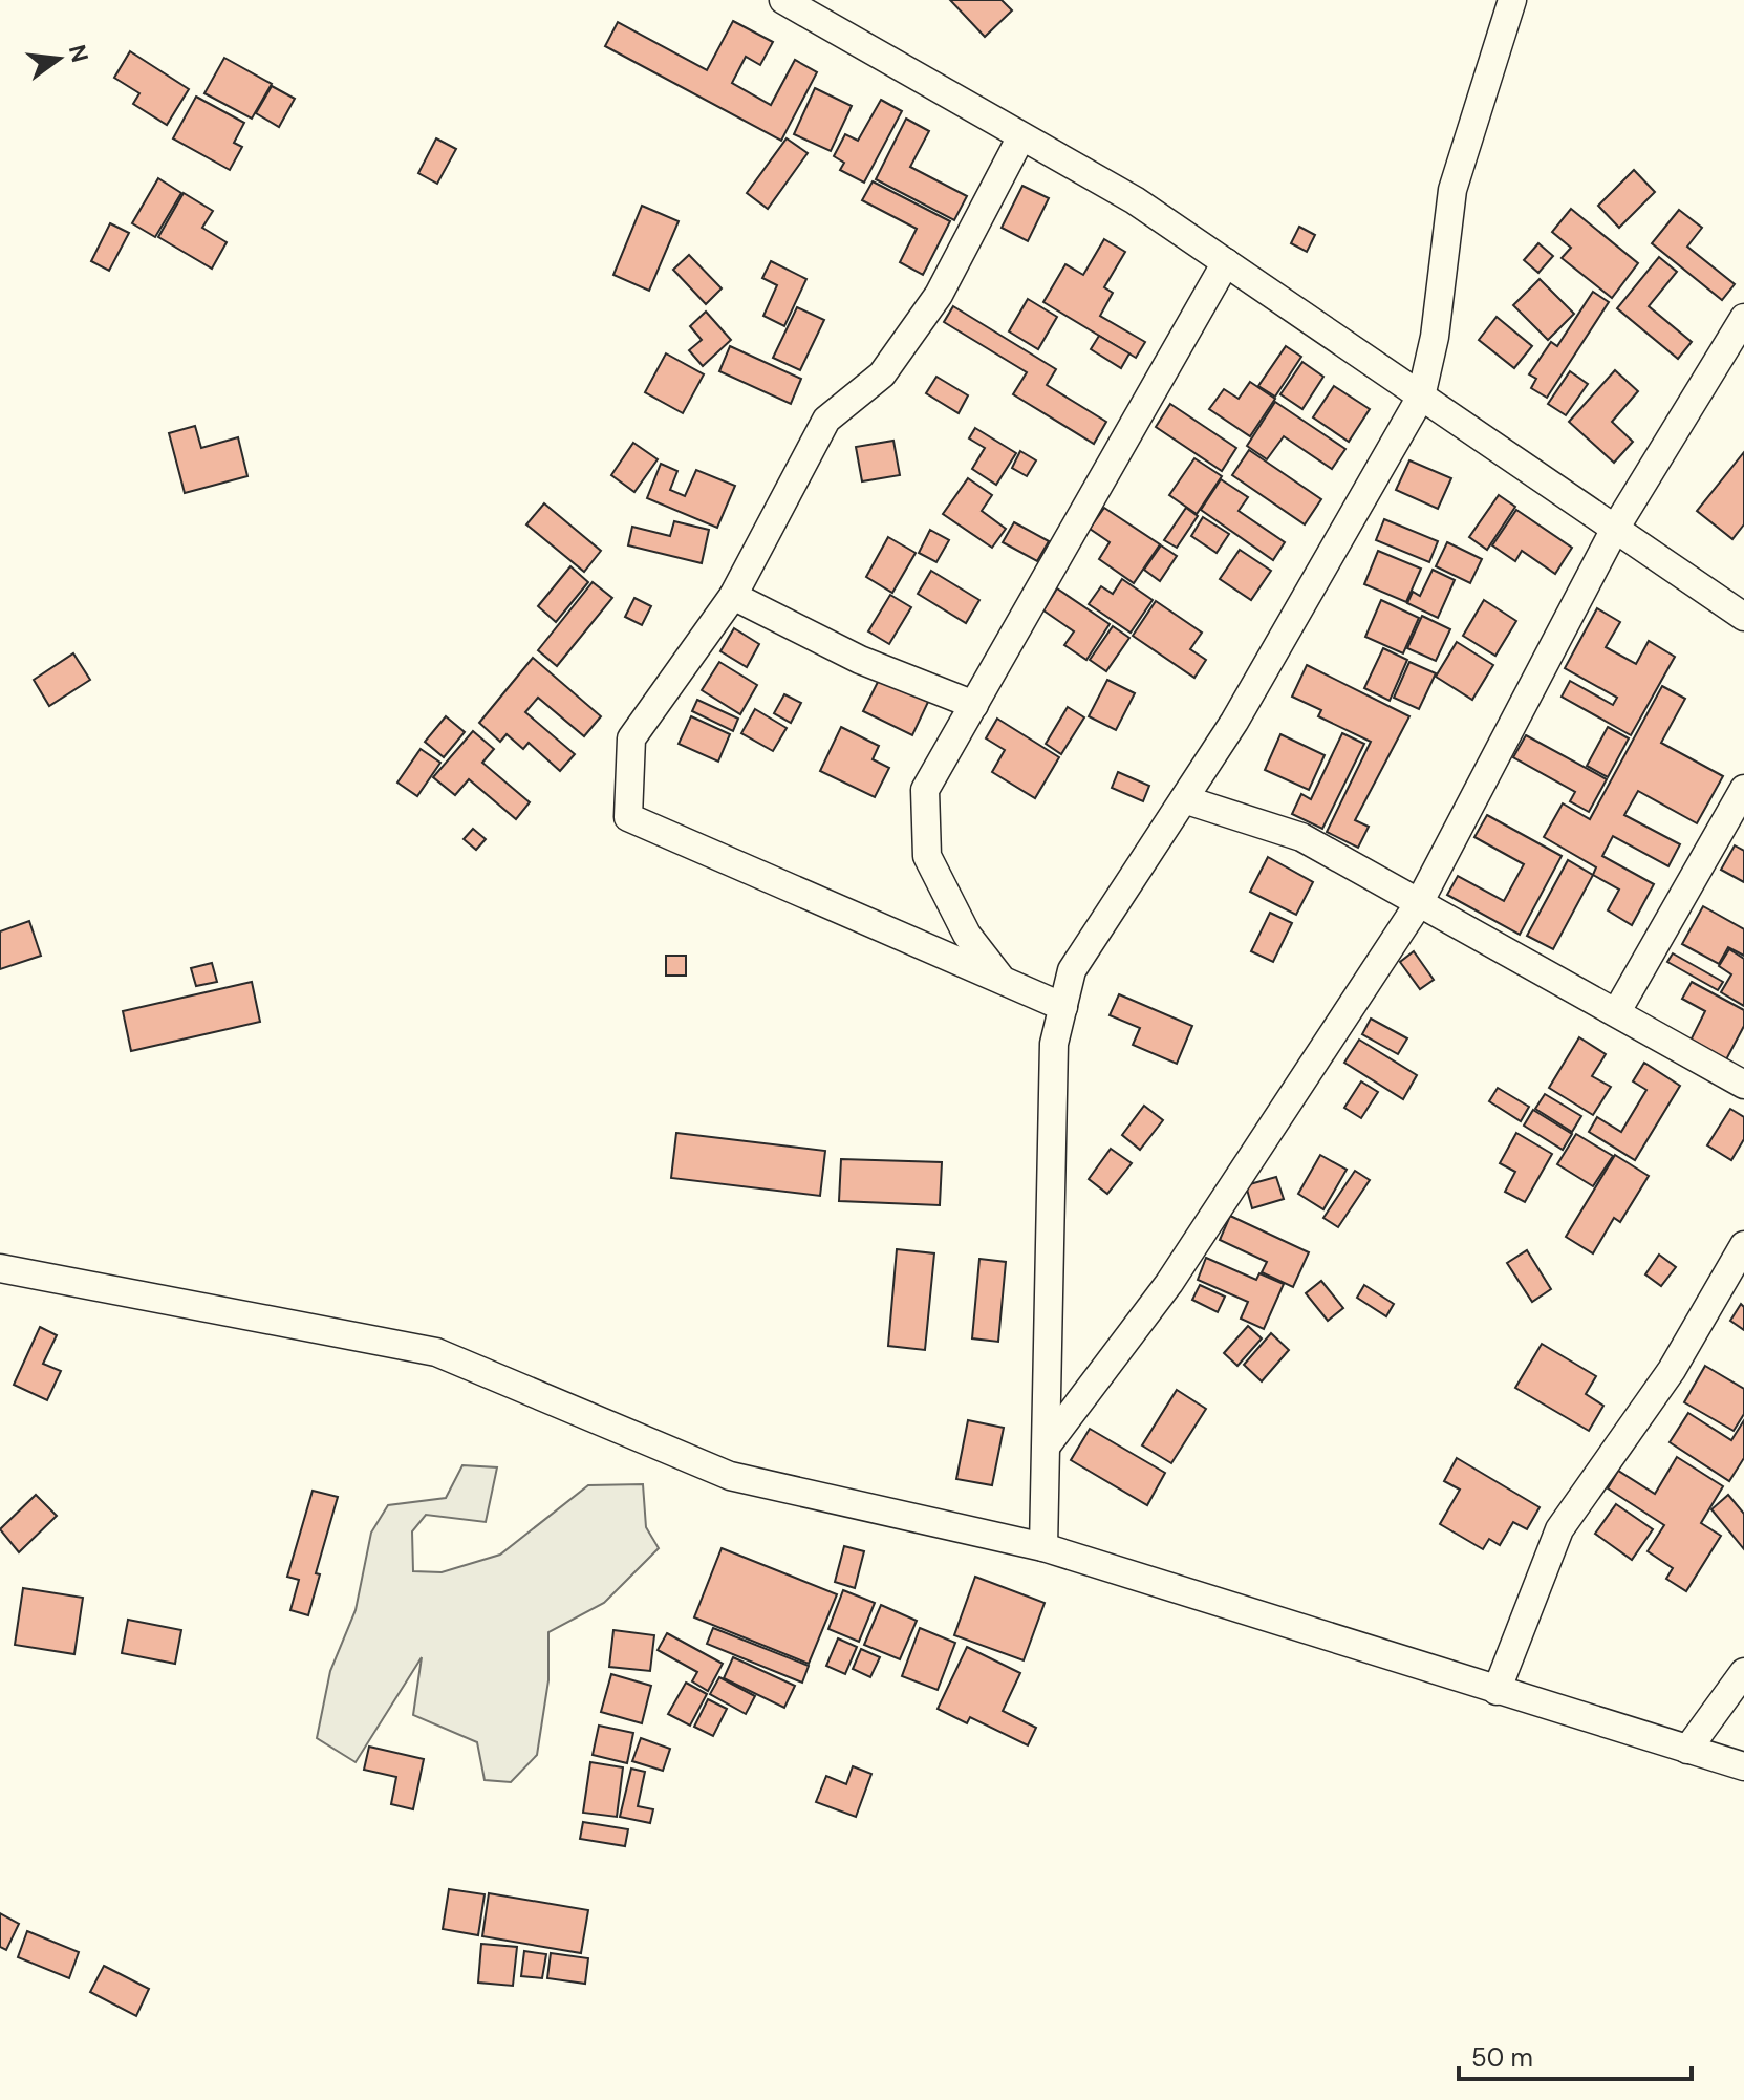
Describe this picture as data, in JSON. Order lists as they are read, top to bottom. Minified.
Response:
{"scale_bar":"50 m","north":"right"}
